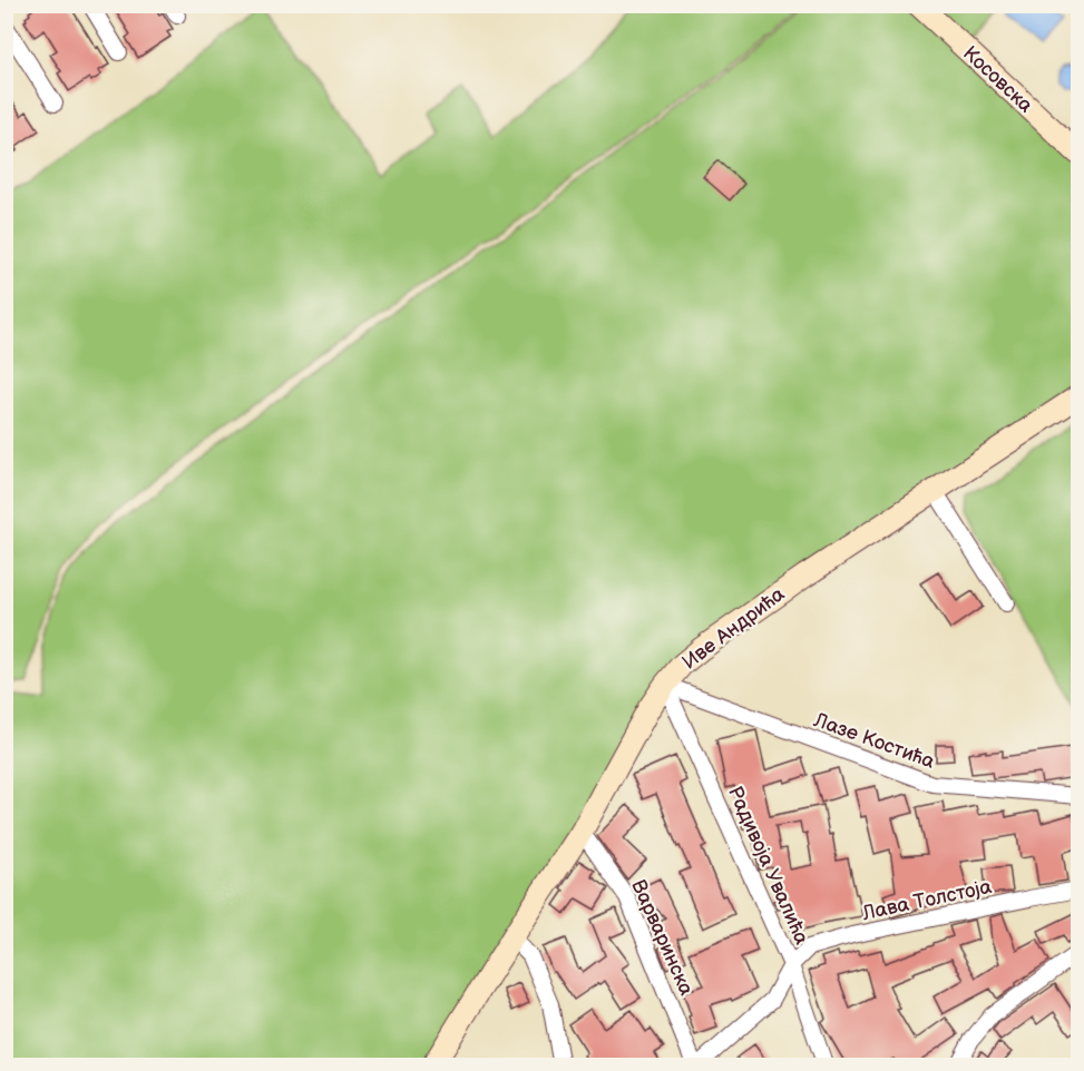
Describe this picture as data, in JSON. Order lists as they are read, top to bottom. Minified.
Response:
{"streets":{"street":["Косовска","Иве Андрића","Лазе Костића","Радивоја Увалића","Лава Толстоја","Варваринска"]},"crossings":[["Иве Андрића","Лазе Костића"],["Иве Андрића","Радивоја Увалића"],["Иве Андрића","Варваринска"],["Лазе Костића","Радивоја Увалића"],["Радивоја Увалића","Лава Толстоја"]]}
